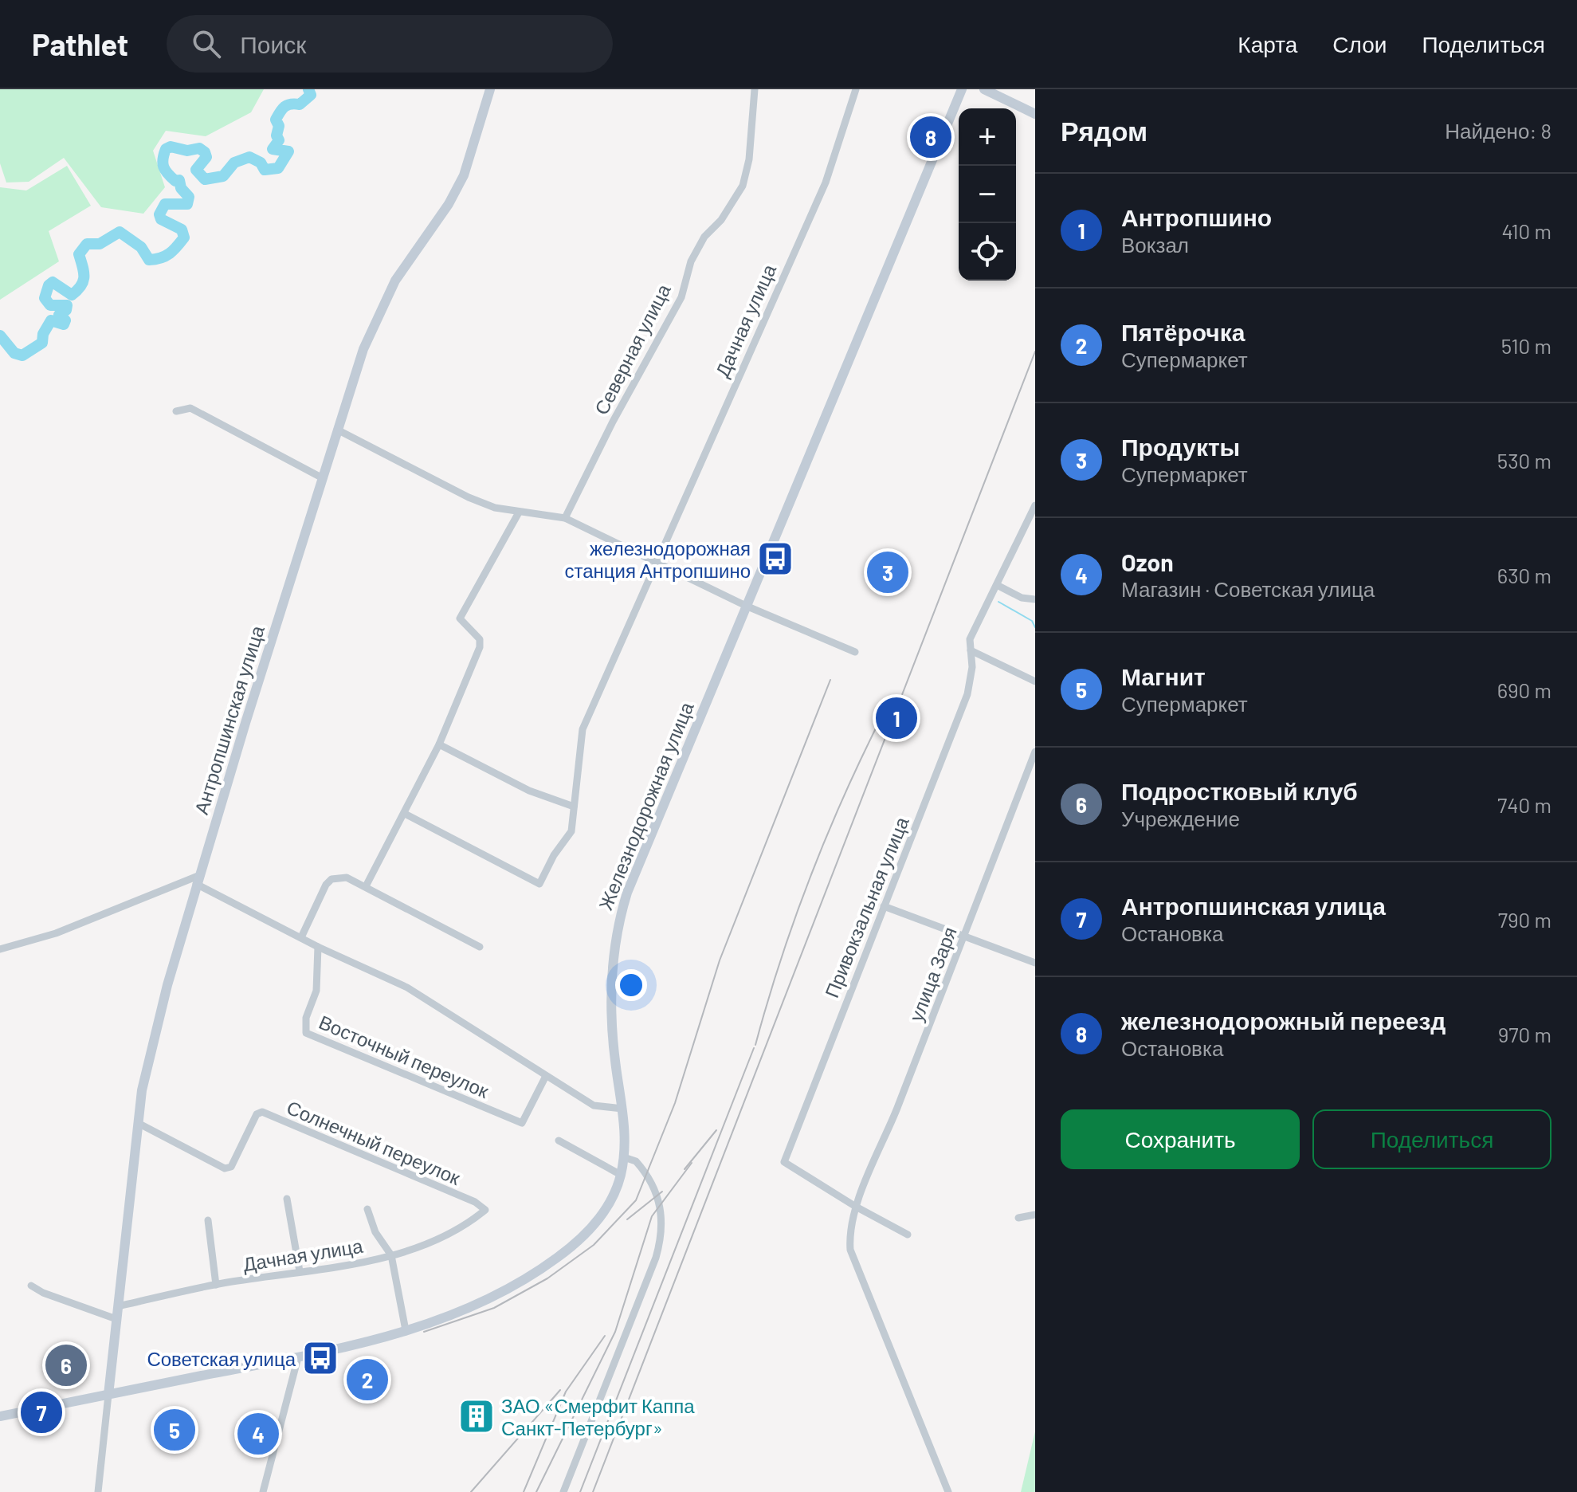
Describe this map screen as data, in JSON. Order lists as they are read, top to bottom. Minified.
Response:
{"streets":{"street":["Дачная улица","Северная улица","Антропшинская улица","Железнодорожная улица","Привокзальная улица","улица Заря","Восточный переулок","Солнечный переулок"]},"crossings":[["Дачная улица","Антропшинская улица"],["Дачная улица","Солнечный переулок"],["Антропшинская улица","Железнодорожная улица"],["Антропшинская улица","Солнечный переулок"],["Привокзальная улица","улица Заря"]],"places":{"bus stop":["железнодорожная станция Антропшино","Советская улица"],"building":["ЗАО «Смерфит Каппа Санкт-Петербург»"]},"page":{"header":"Pathlet","search":"Поиск","nav":["Карта","Слои","Поделиться"],"heading":["Рядом","Найдено: 8"],"map_buttons":["+","−"],"pins":["8","3","1","6","2","7","5","4"],"list":[{"mark":"1","name":"Антропшино","note":"Вокзал","value":"410 m"},{"mark":"2","name":"Пятёрочка","note":"Супермаркет","value":"510 m"},{"mark":"3","name":"Продукты","note":"Супермаркет","value":"530 m"},{"mark":"4","name":"Ozon","note":"Магазин · Советская улица","value":"630 m"},{"mark":"5","name":"Магнит","note":"Супермаркет","value":"690 m"},{"mark":"6","name":"Подростковый клуб","note":"Учреждение","value":"740 m"},{"mark":"7","name":"Антропшинская улица","note":"Остановка","value":"790 m"},{"mark":"8","name":"железнодорожный переезд","note":"Остановка","value":"970 m"}],"buttons":["Сохранить","Поделиться"]}}
